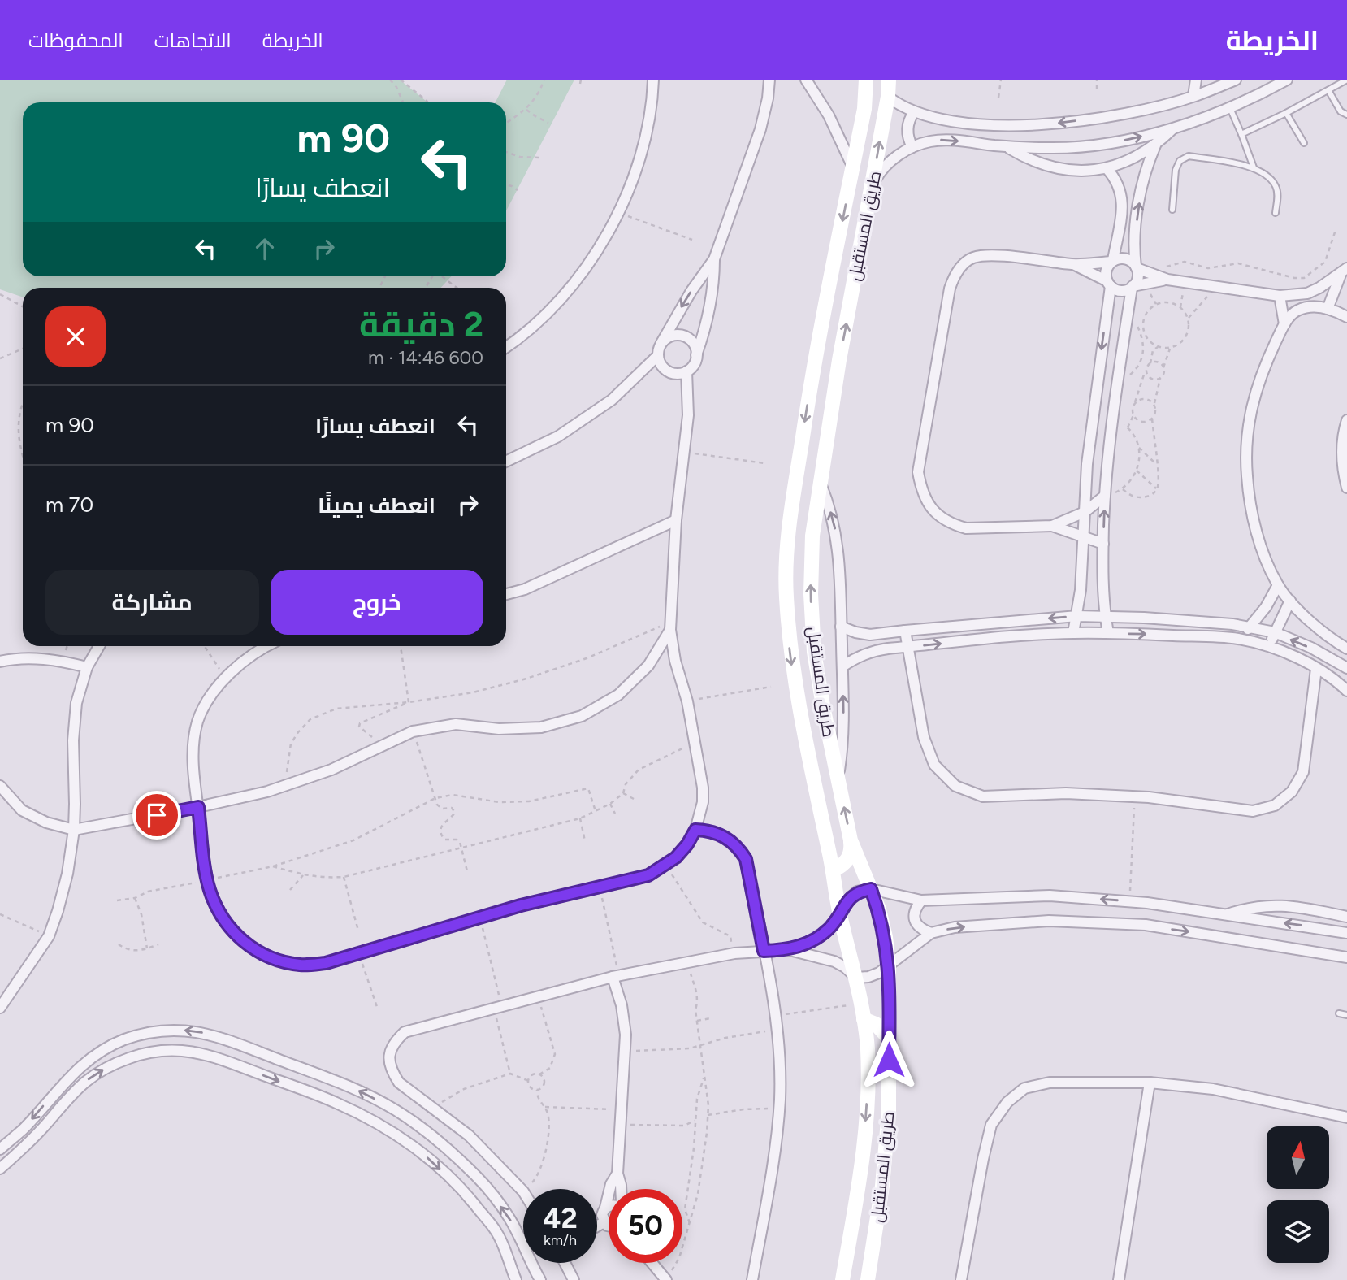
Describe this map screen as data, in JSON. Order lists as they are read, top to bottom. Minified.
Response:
{"streets":{"main road":["طريق المستقبل"]},"north":"top","page":{"header":"الخريطة","nav":["الخريطة","الاتجاهات","المحفوظات"],"turn":["90 m","انعطف يسارًا"],"heading":["2 دقيقة","600 m · 14:46"],"list":[{"name":"انعطف يسارًا","value":"90 m"},{"name":"انعطف يمينًا","value":"70 m"}],"buttons":["خروج","مشاركة"],"speed":"42 km/h","limit":"50"}}
